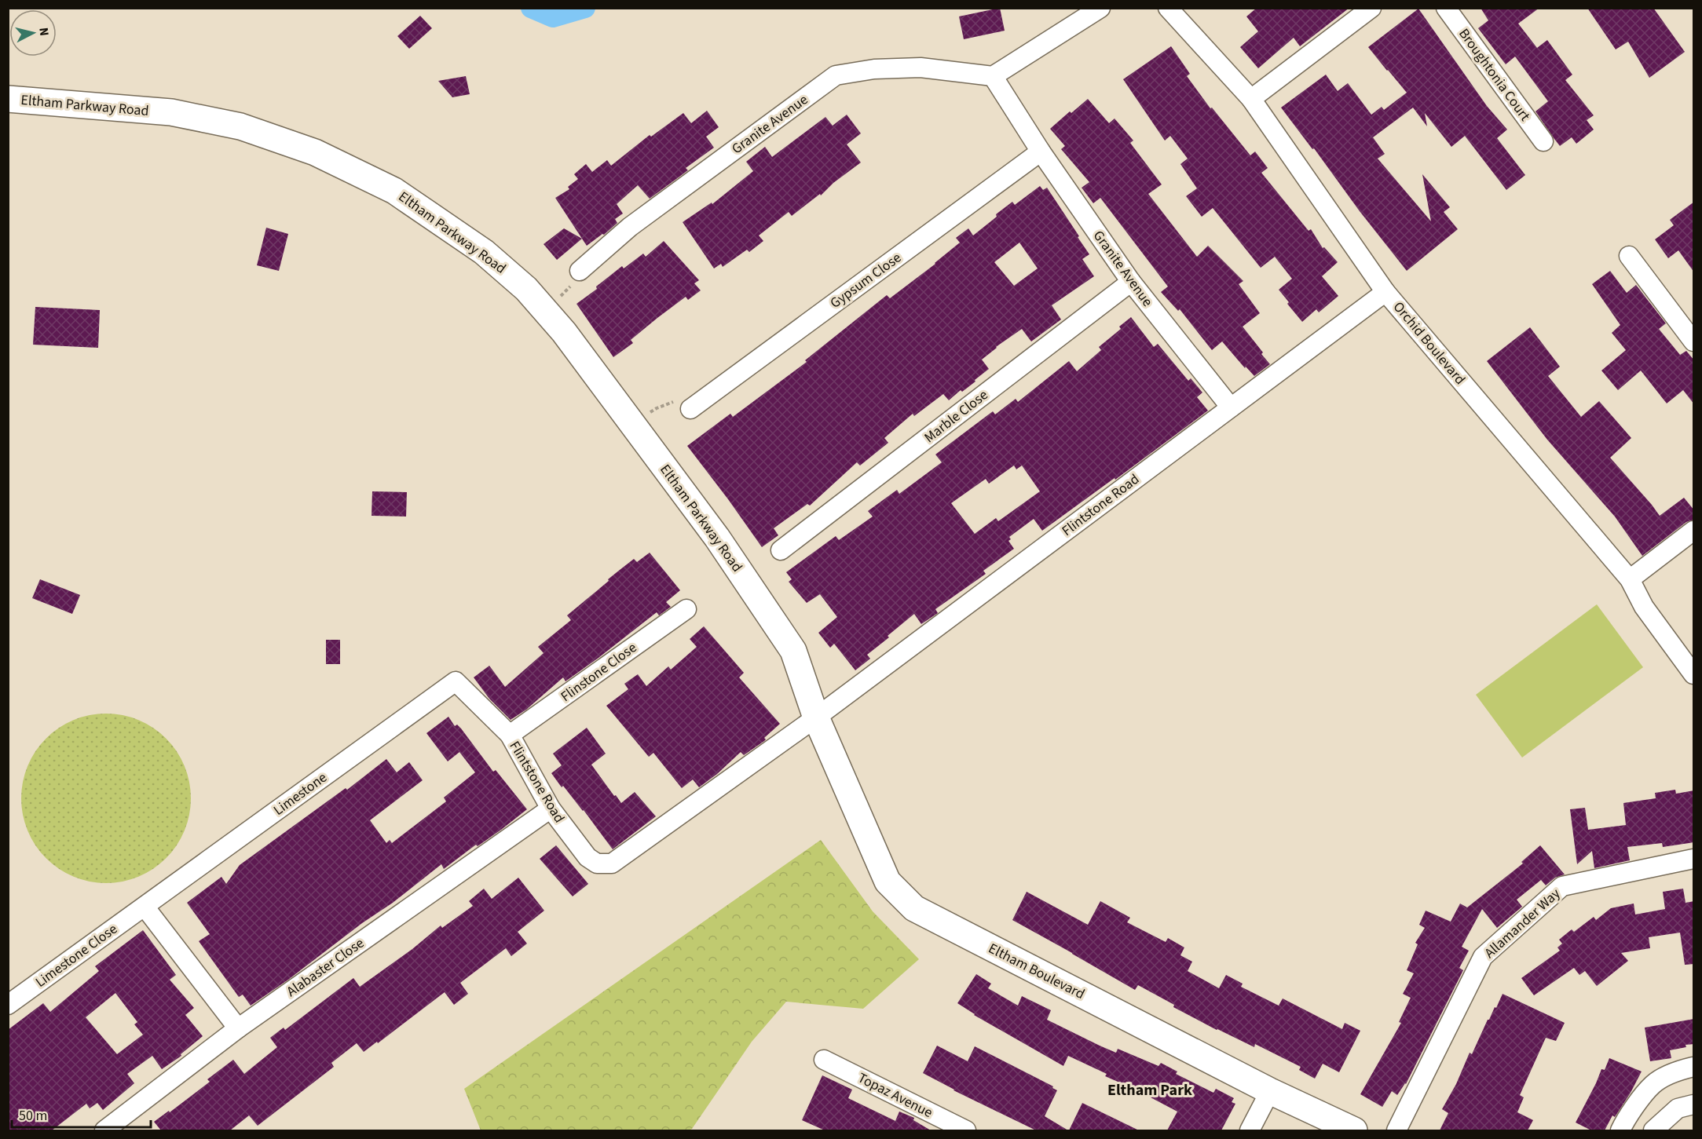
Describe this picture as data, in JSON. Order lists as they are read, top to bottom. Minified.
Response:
{"streets":{"street":["Broughtonia Court","Eltham Parkway Road","Granite Avenue","Gypsum Close","Orchid Boulevard","Marble Close","Flintstone Road","Flinstone Close","Limestone","Allamander Way","Limestone Close","Alabaster Close","Eltham Boulevard","Topaz Avenue"]},"crossings":[["Eltham Parkway Road","Flintstone Road"],["Eltham Parkway Road","Eltham Boulevard"],["Granite Avenue","Gypsum Close"],["Granite Avenue","Marble Close"],["Granite Avenue","Flintstone Road"],["Orchid Boulevard","Flintstone Road"],["Flintstone Road","Flinstone Close"],["Flintstone Road","Limestone"],["Flintstone Road","Alabaster Close"],["Flintstone Road","Eltham Boulevard"],["Limestone","Limestone Close"]],"districts":["Eltham Park"],"scale_bar":"50 m","north":"right"}
